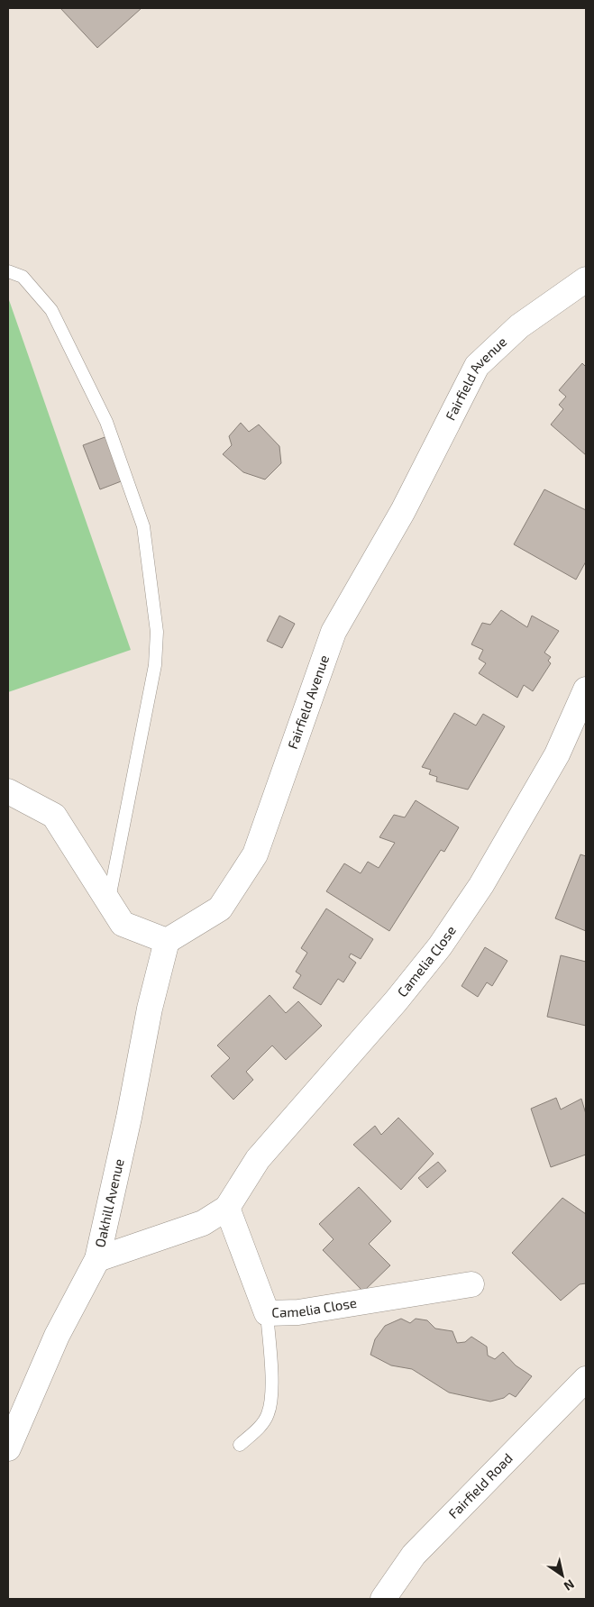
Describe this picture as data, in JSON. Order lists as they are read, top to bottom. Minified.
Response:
{"streets":{"street":["Fairfield Avenue","Camelia Close","Oakhill Avenue","Fairfield Road"]},"crossings":[["Fairfield Avenue","Oakhill Avenue"],["Camelia Close","Oakhill Avenue"]],"north":"bottom right"}
